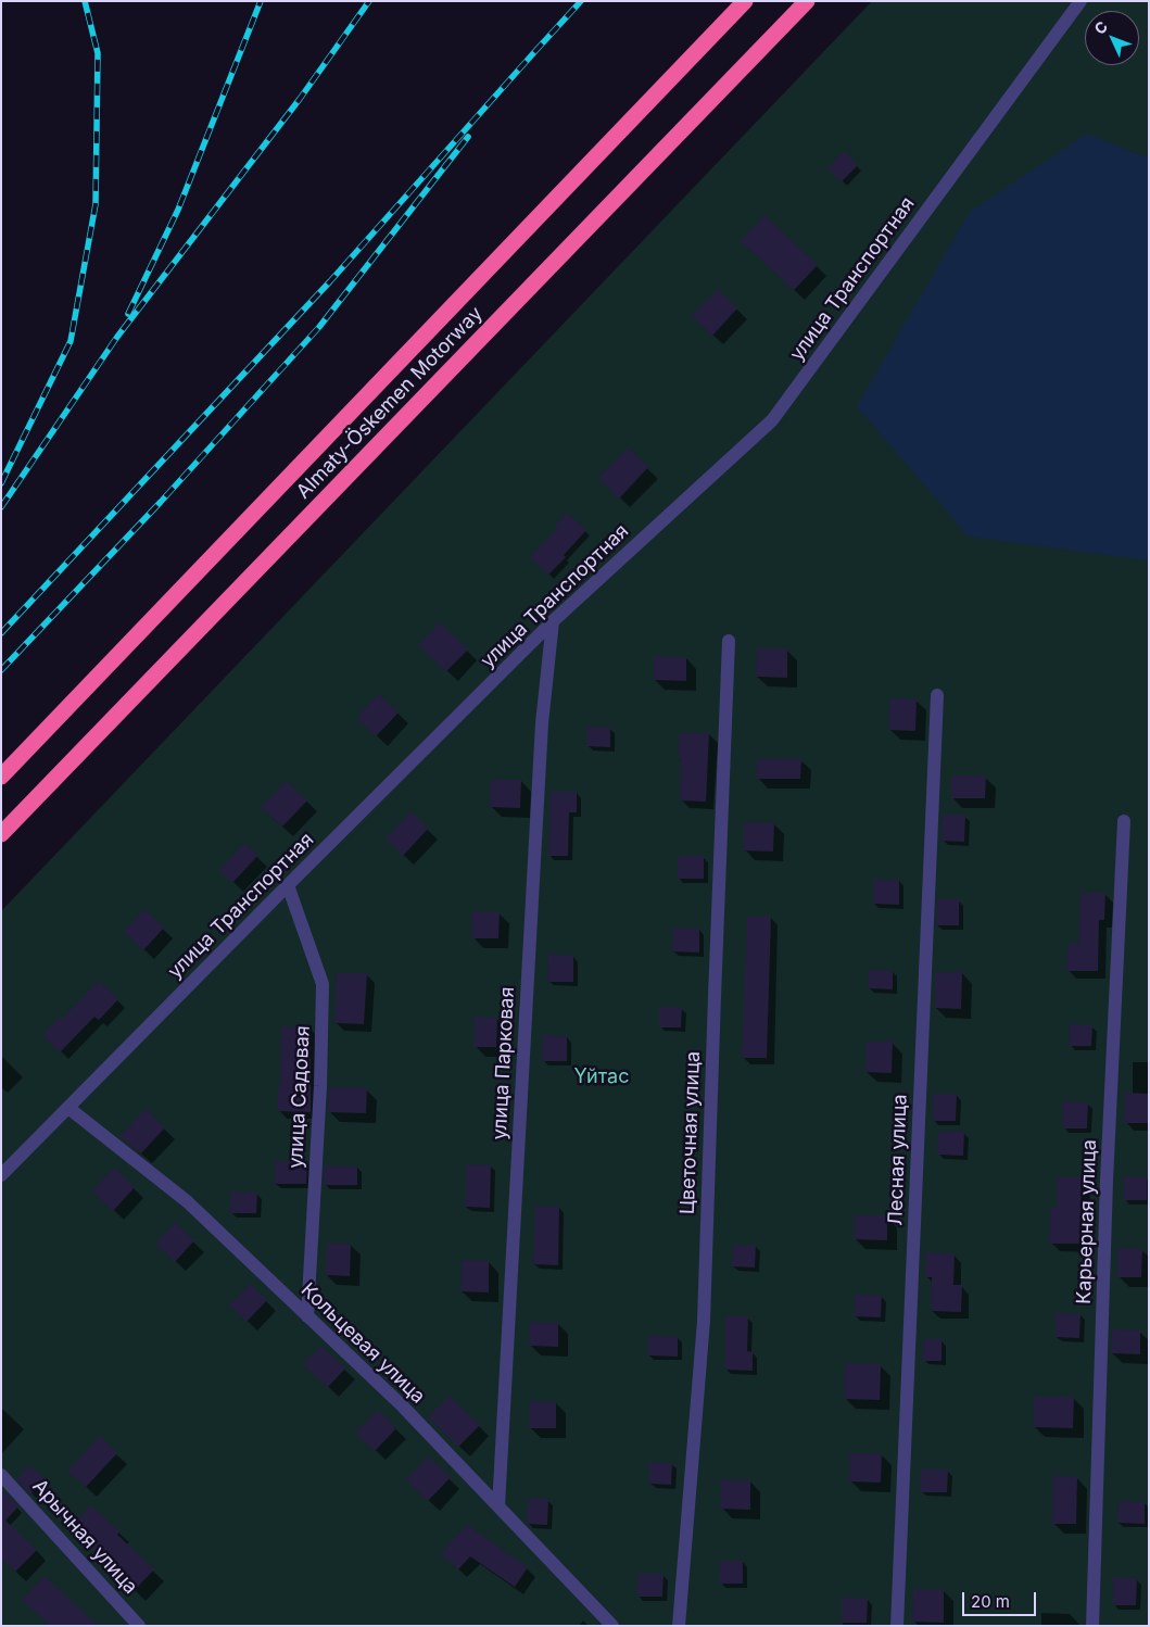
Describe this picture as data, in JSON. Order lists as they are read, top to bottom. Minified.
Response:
{"streets":{"highway":["Almaty-Öskemen Motorway"],"street":["улица Транспортная","улица Парковая","улица Садовая","Цветочная улица","Лесная улица","Карьерная улица","Кольцевая улица","Арычная улица"]},"crossings":[["улица Транспортная","улица Парковая"],["улица Транспортная","улица Садовая"],["улица Транспортная","Кольцевая улица"],["улица Парковая","Кольцевая улица"],["улица Садовая","Кольцевая улица"]],"parks":["Үйтас"],"scale_bar":"20 m","north":"top left"}
